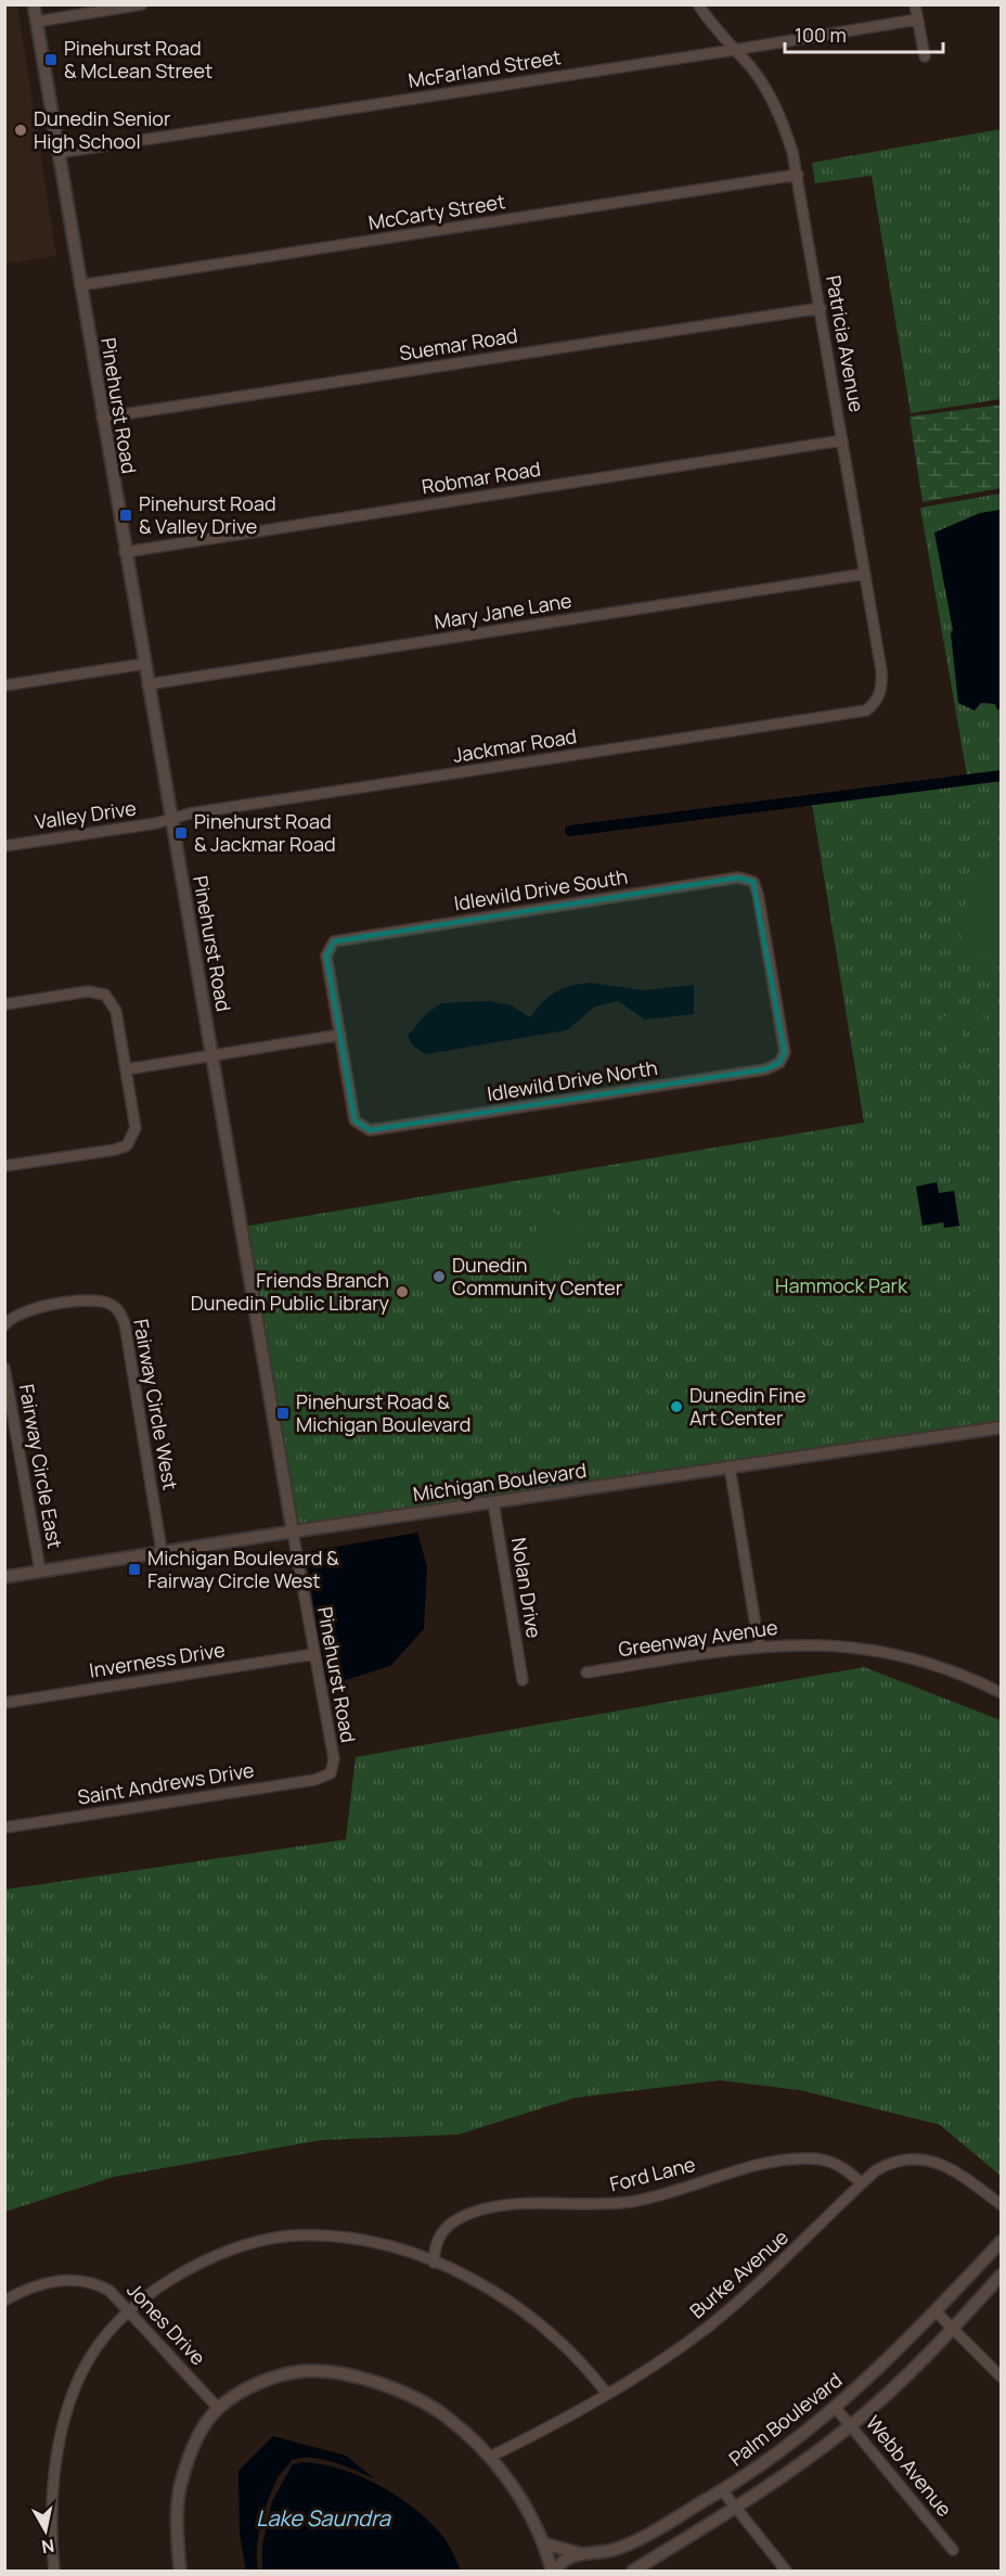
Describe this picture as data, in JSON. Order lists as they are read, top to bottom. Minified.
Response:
{"streets":{"street":["McFarland Street","McCarty Street","Patricia Avenue","Suemar Road","Pinehurst Road","Robmar Road","Mary Jane Lane","Jackmar Road","Valley Drive","Idlewild Drive South","Idlewild Drive North","Fairway Circle West","Fairway Circle East","Michigan Boulevard","Nolan Drive","Greenway Avenue","Inverness Drive","Saint Andrews Drive","Ford Lane","Burke Avenue","Jones Drive","Palm Boulevard","Webb Avenue"]},"crossings":[["McFarland Street","Patricia Avenue"],["McFarland Street","Pinehurst Road"],["McCarty Street","Patricia Avenue"],["McCarty Street","Pinehurst Road"],["Patricia Avenue","Suemar Road"],["Patricia Avenue","Robmar Road"],["Patricia Avenue","Mary Jane Lane"],["Patricia Avenue","Jackmar Road"],["Suemar Road","Pinehurst Road"],["Pinehurst Road","Robmar Road"],["Pinehurst Road","Mary Jane Lane"],["Pinehurst Road","Jackmar Road"],["Pinehurst Road","Valley Drive"],["Pinehurst Road","Michigan Boulevard"],["Pinehurst Road","Inverness Drive"],["Pinehurst Road","Saint Andrews Drive"],["Jackmar Road","Valley Drive"],["Idlewild Drive South","Idlewild Drive North"],["Fairway Circle West","Michigan Boulevard"],["Fairway Circle East","Michigan Boulevard"],["Michigan Boulevard","Nolan Drive"],["Ford Lane","Burke Avenue"],["Palm Boulevard","Webb Avenue"]],"water":["Lake Saundra"],"parks":["Hammock Park"],"places":{"transit":["Pinehurst Road & McLean Street","Pinehurst Road & Valley Drive","Pinehurst Road & Jackmar Road","Pinehurst Road & Michigan Boulevard","Michigan Boulevard & Fairway Circle West"],"other":["Dunedin Senior High School","Dunedin Community Center","Friends Branch Dunedin Public Library","Dunedin Fine Art Center"]},"scale_bar":"100 m","north":"bottom"}
